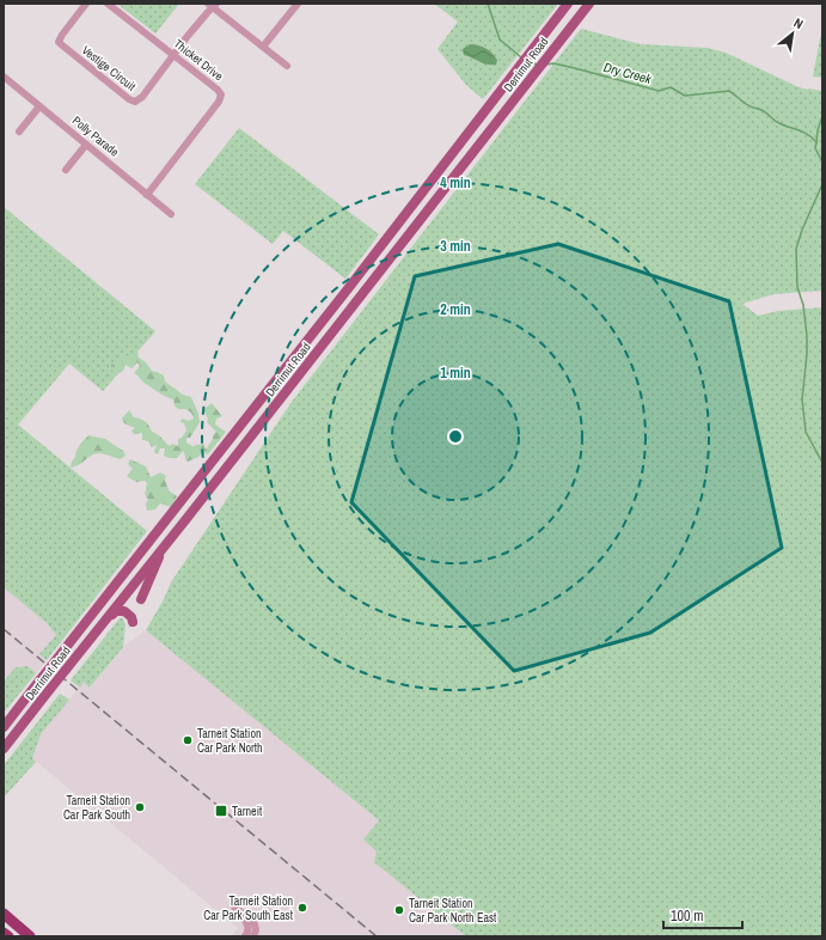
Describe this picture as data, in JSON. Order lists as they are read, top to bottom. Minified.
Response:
{"streets":{"main road":["Derrimut Road"],"street":["Thicket Drive","Vestige Circuit","Polly Parade"]},"crossings":[["Thicket Drive","Vestige Circuit"],["Thicket Drive","Polly Parade"]],"water":["Dry Creek"],"places":{"other":["Tarneit Station Car Park North","Tarneit Station Car Park South","Tarneit Station Car Park South East","Tarneit Station Car Park North East"],"transit":["Tarneit"]},"scale_bar":"100 m","north":"top right","rings":["4 min","3 min","2 min","1 min"]}
